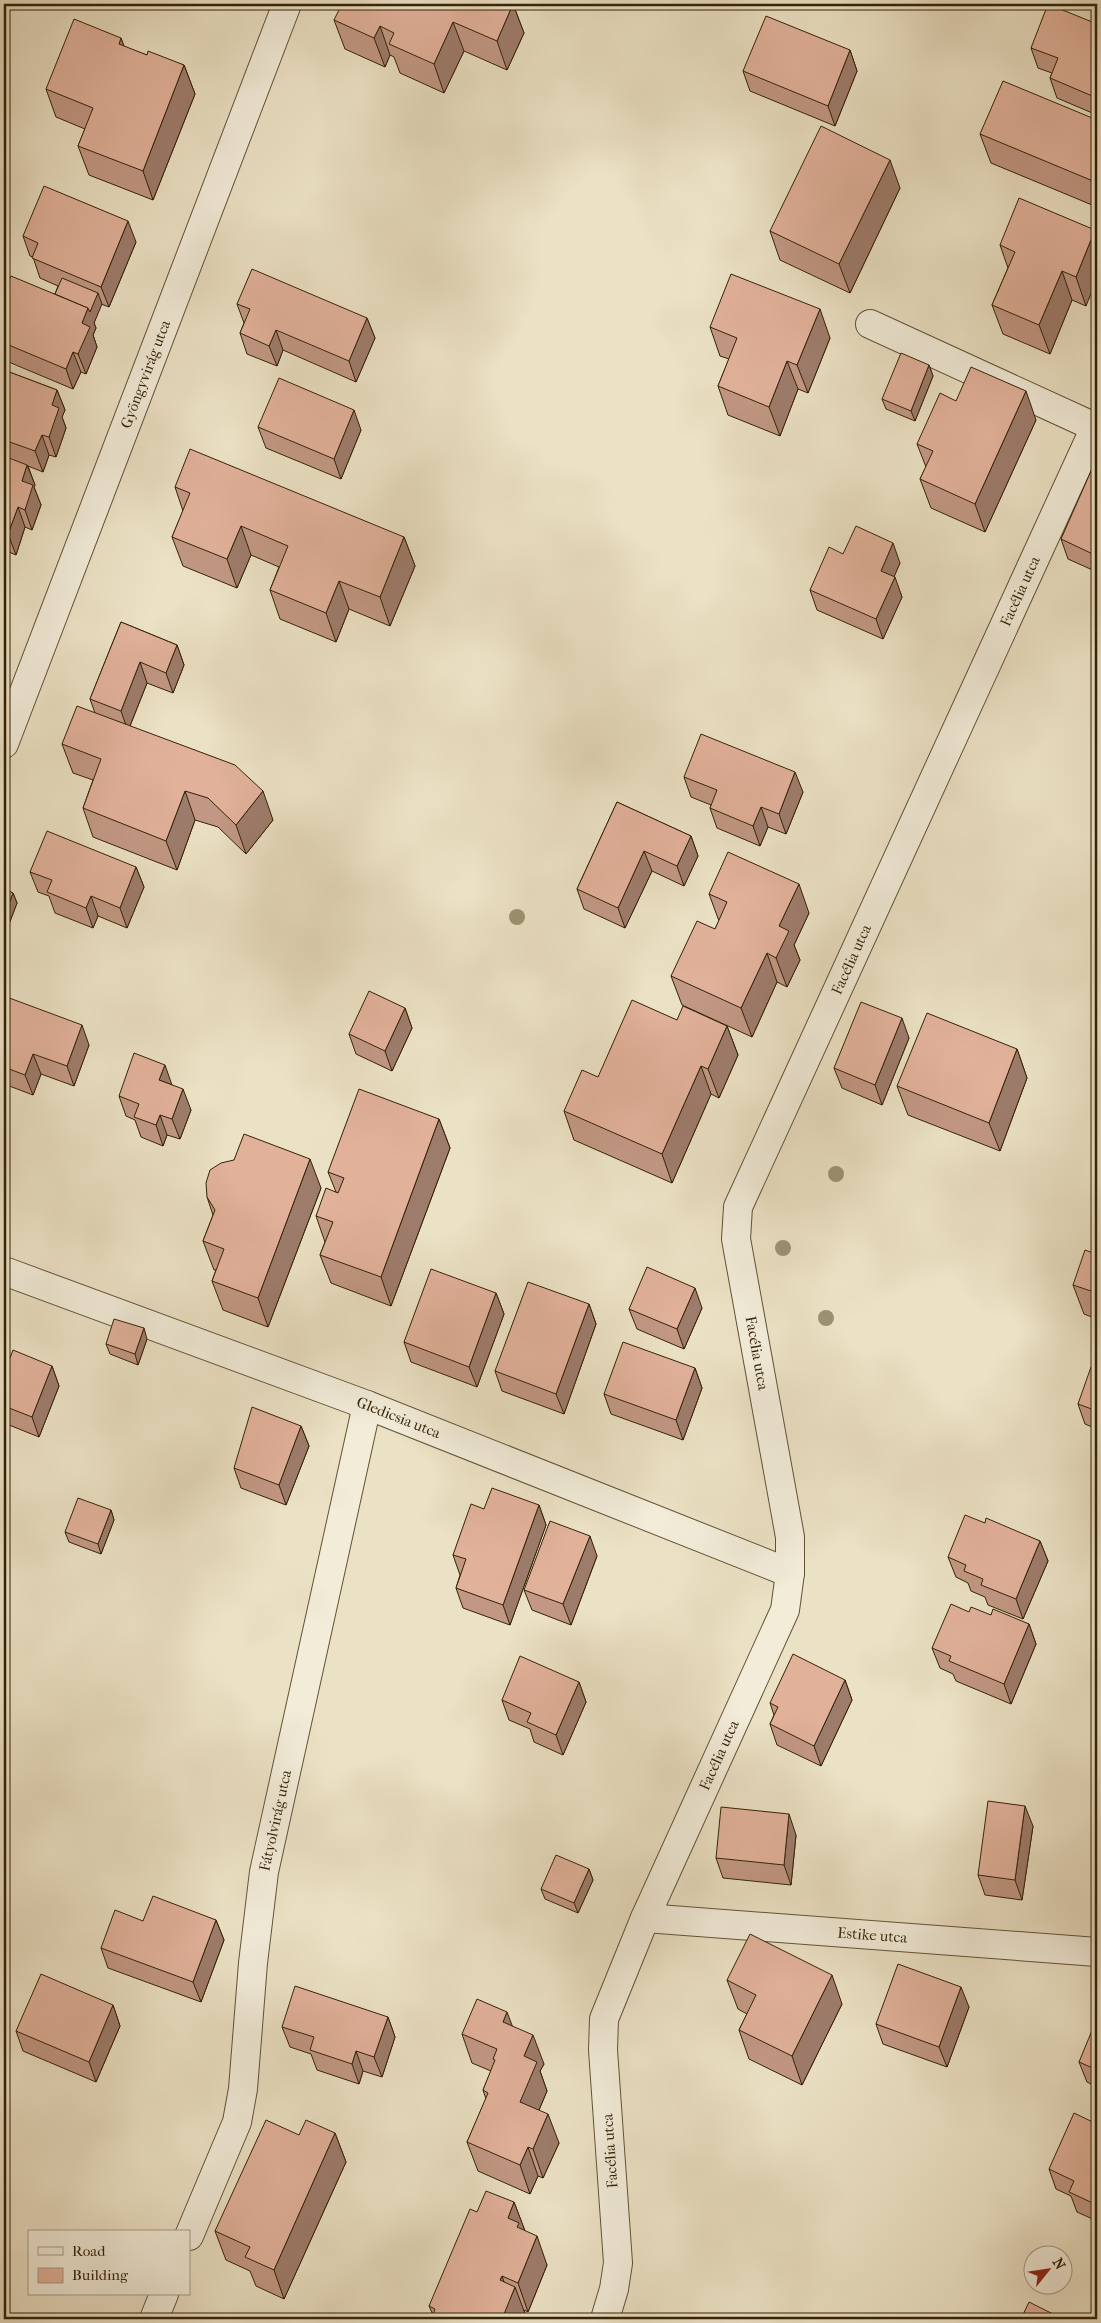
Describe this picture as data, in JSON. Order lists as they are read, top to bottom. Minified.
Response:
{"streets":{"street":["Gyöngyvirág utca","Facélia utca","Gledicsia utca","Fátyolvirág utca","Estike utca"]},"crossings":[["Facélia utca","Gledicsia utca"],["Facélia utca","Estike utca"],["Gledicsia utca","Fátyolvirág utca"]],"legend":["Road","Building"],"north":"top right"}
